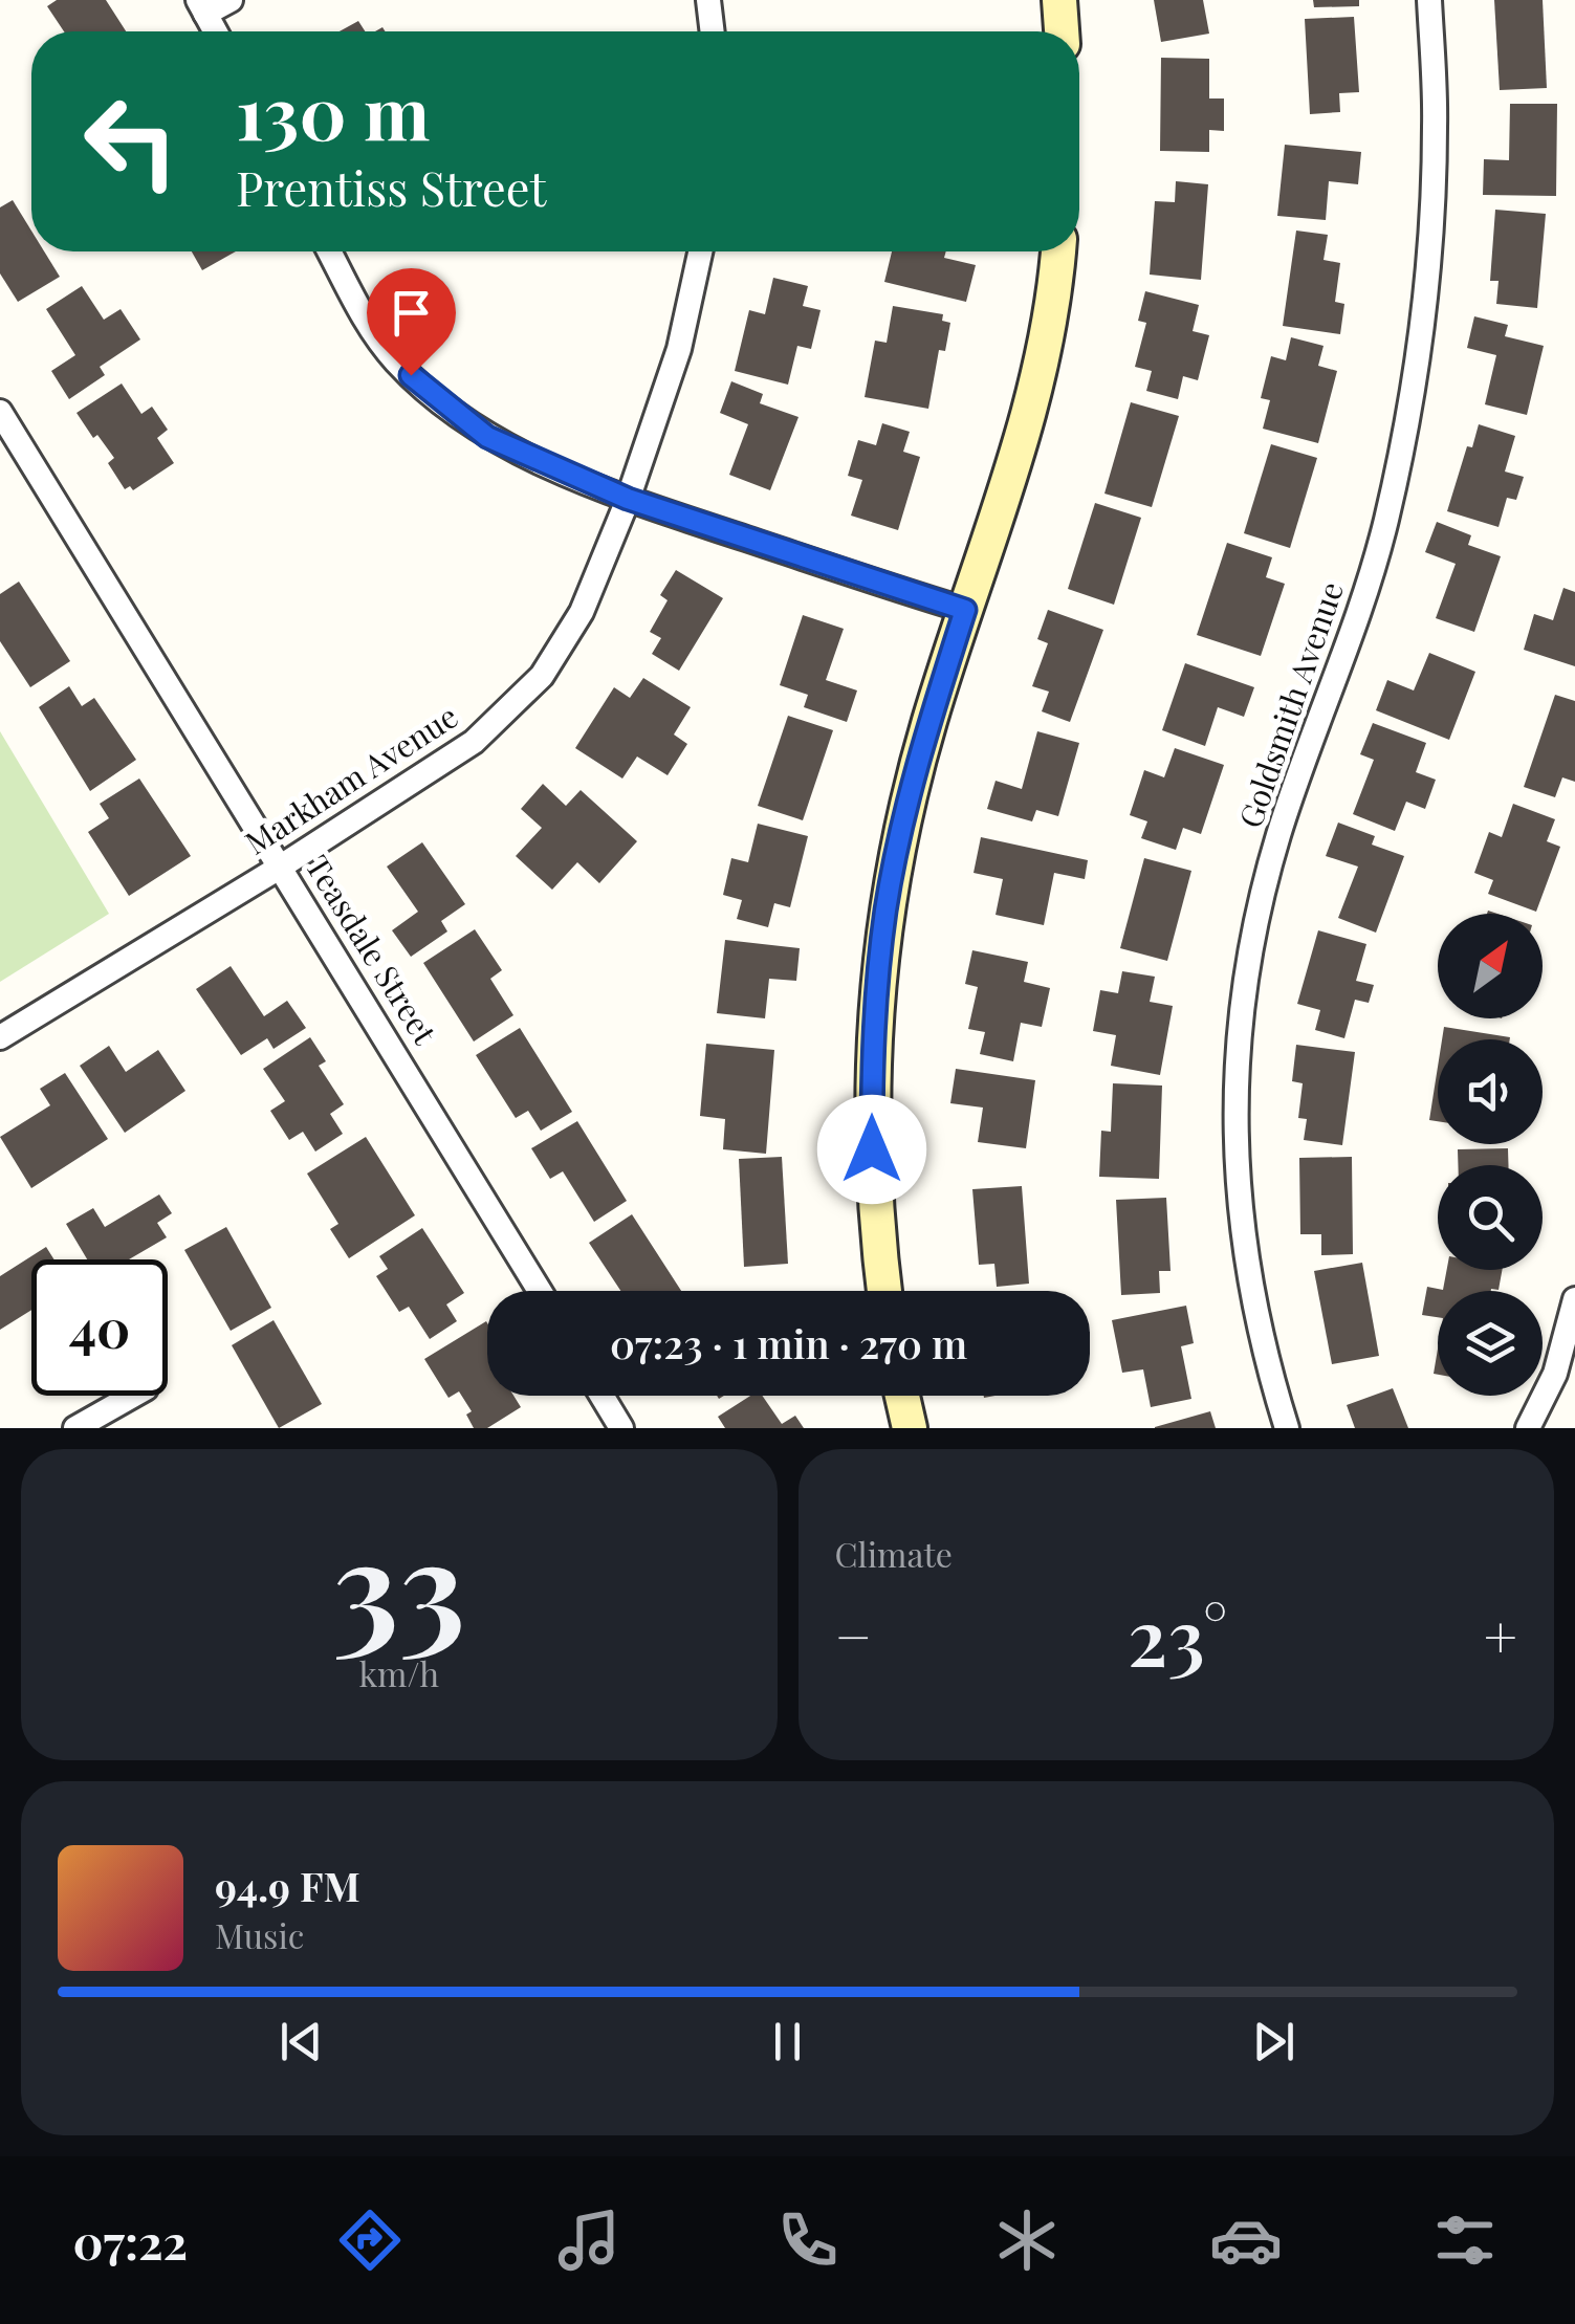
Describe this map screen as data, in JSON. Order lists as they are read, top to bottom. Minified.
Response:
{"streets":{"street":["Goldsmith Avenue","Markham Avenue","Teasdale Street"]},"crossings":[["Markham Avenue","Teasdale Street"]],"north":"top right","page":{"turn":["130 m","Prentiss Street"],"limit":"40","trip":"07:23 · 1 min · 270 m","tile":[["33","km/h"],"Climate"],"heat":["−","23°","+"],"song":["94.9 FM","Music"],"tabs":"07:22"}}
